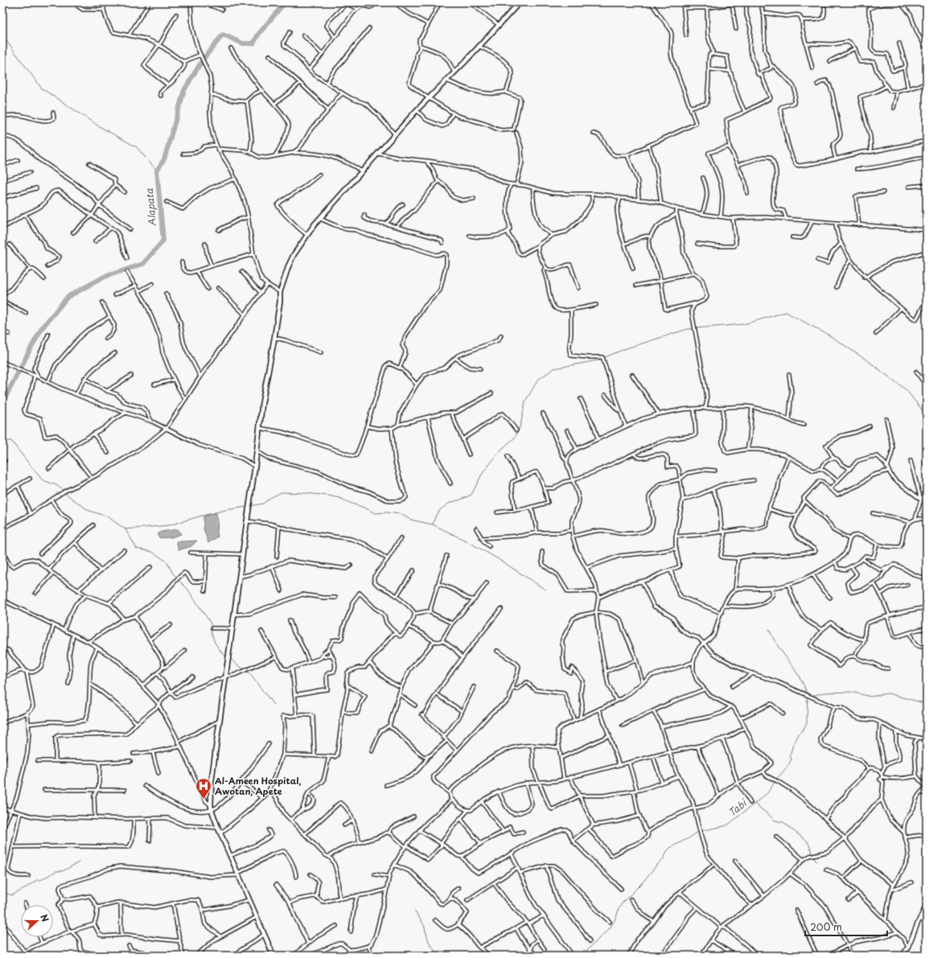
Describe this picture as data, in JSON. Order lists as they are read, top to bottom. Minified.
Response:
{"water":["Alapata","Tabi"],"places":{"hospital":["Al-Ameen Hospital, Awotan, Apete"]},"scale_bar":"200 m","north":"right"}
